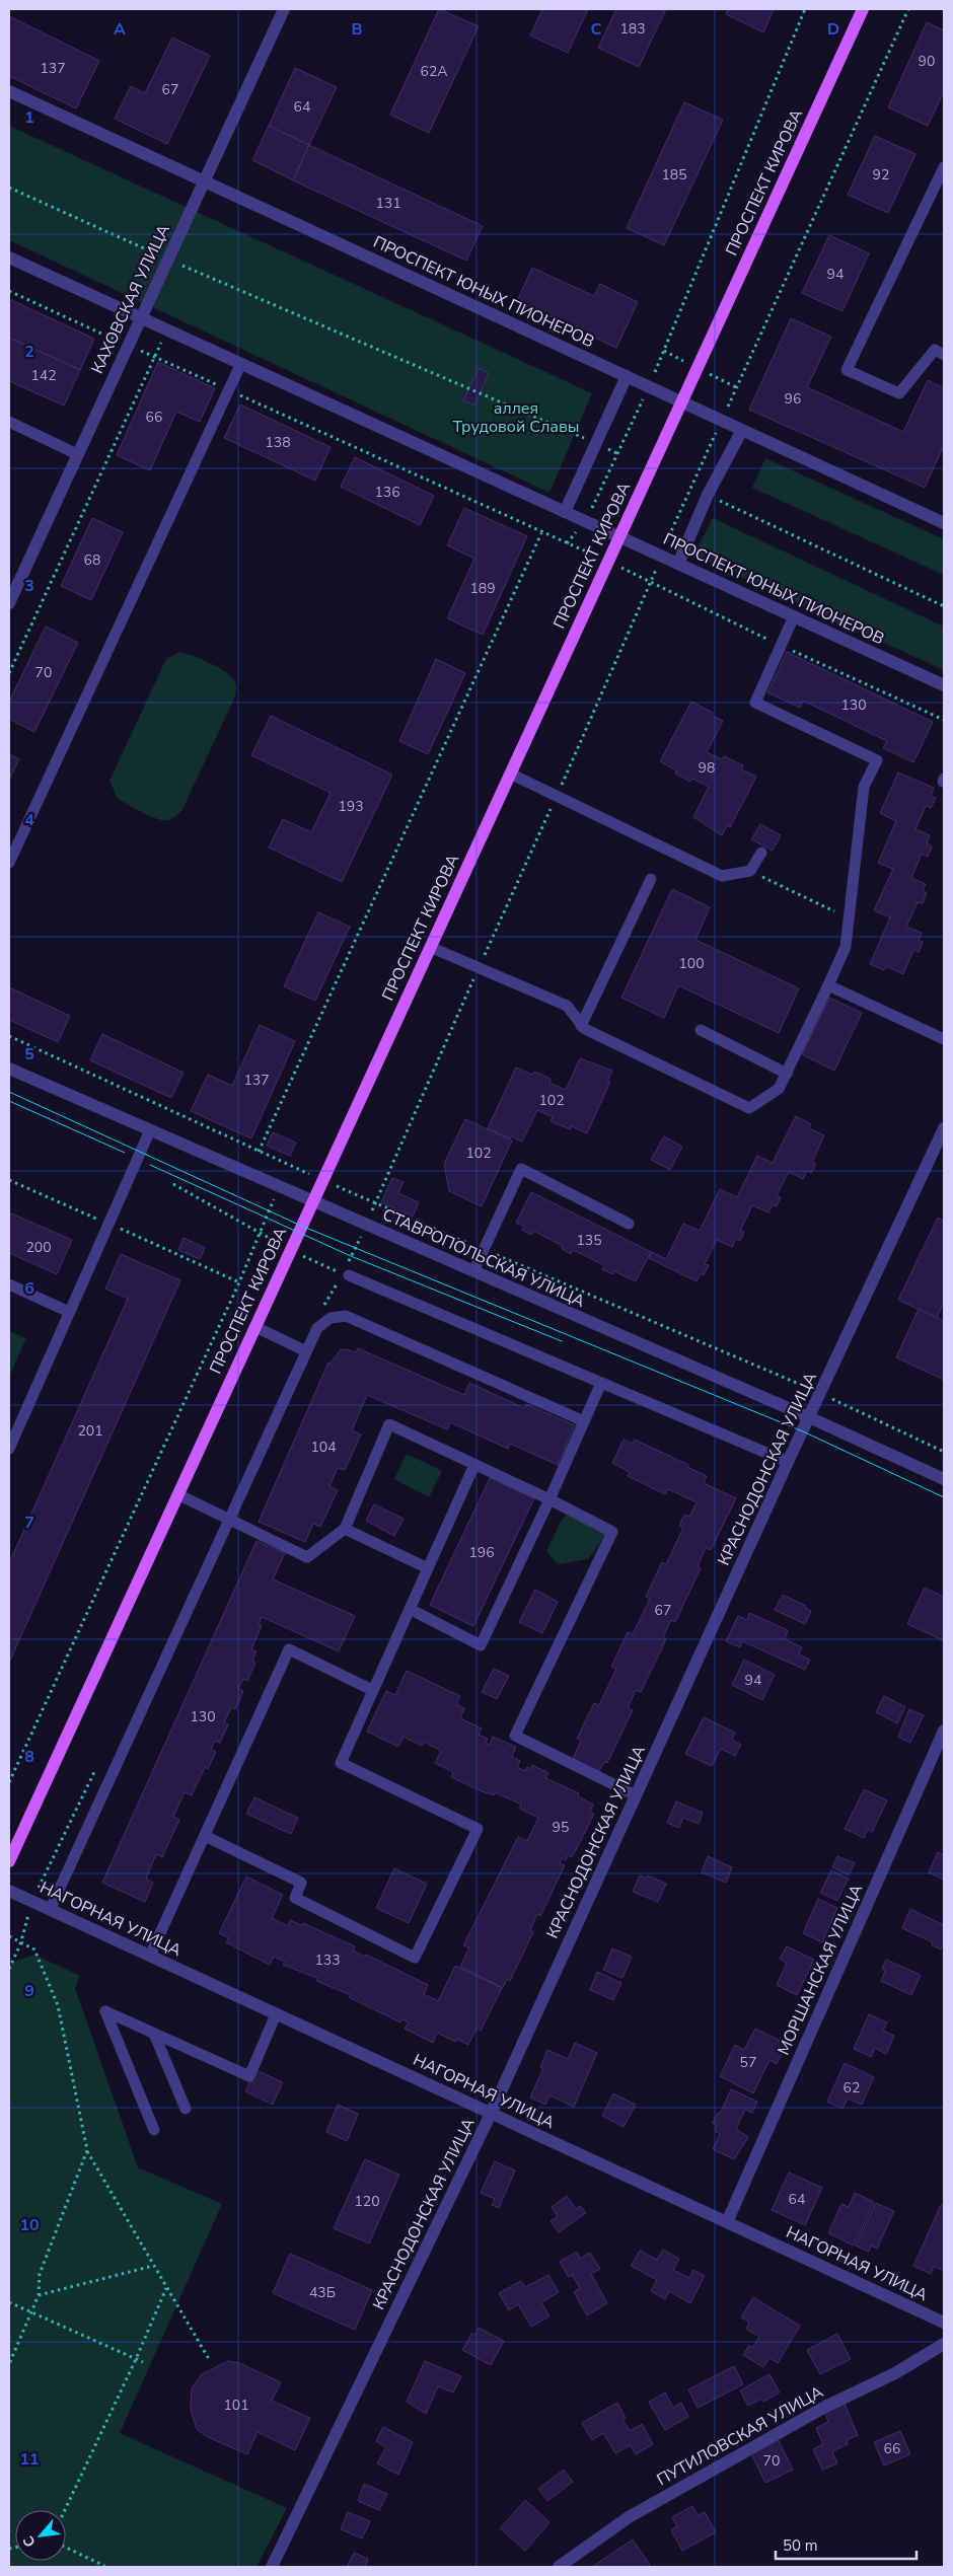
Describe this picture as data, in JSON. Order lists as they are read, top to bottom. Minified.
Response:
{"streets":{"main road":["ПРОСПЕКТ КИРОВА"],"street":["ПРОСПЕКТ ЮНЫХ ПИОНЕРОВ","КАХОВСКАЯ УЛИЦА","СТАВРОПОЛЬСКАЯ УЛИЦА","КРАСНОДОНСКАЯ УЛИЦА","НАГОРНАЯ УЛИЦА","МОРШАНСКАЯ УЛИЦА","ПУТИЛОВСКАЯ УЛИЦА"]},"crossings":[["ПРОСПЕКТ КИРОВА","ПРОСПЕКТ ЮНЫХ ПИОНЕРОВ"],["ПРОСПЕКТ КИРОВА","СТАВРОПОЛЬСКАЯ УЛИЦА"],["ПРОСПЕКТ ЮНЫХ ПИОНЕРОВ","КАХОВСКАЯ УЛИЦА"],["СТАВРОПОЛЬСКАЯ УЛИЦА","КРАСНОДОНСКАЯ УЛИЦА"],["КРАСНОДОНСКАЯ УЛИЦА","НАГОРНАЯ УЛИЦА"],["НАГОРНАЯ УЛИЦА","МОРШАНСКАЯ УЛИЦА"]],"parks":["аллея Трудовой Славы"],"house_numbers":["183","90","137","62А","67","64","185","92","131","94","142","96","66","138","136","68","189","70","130","98","193","100","137","102","102","135","200","201","104","196","67","94","130","95","133","57","62","64","120","43Б","101","66","70"],"scale_bar":"50 m","north":"bottom left","grid":{"columns":["A","B","C","D"],"rows":["1","2","3","4","5","6","7","8","9","10","11"]}}
